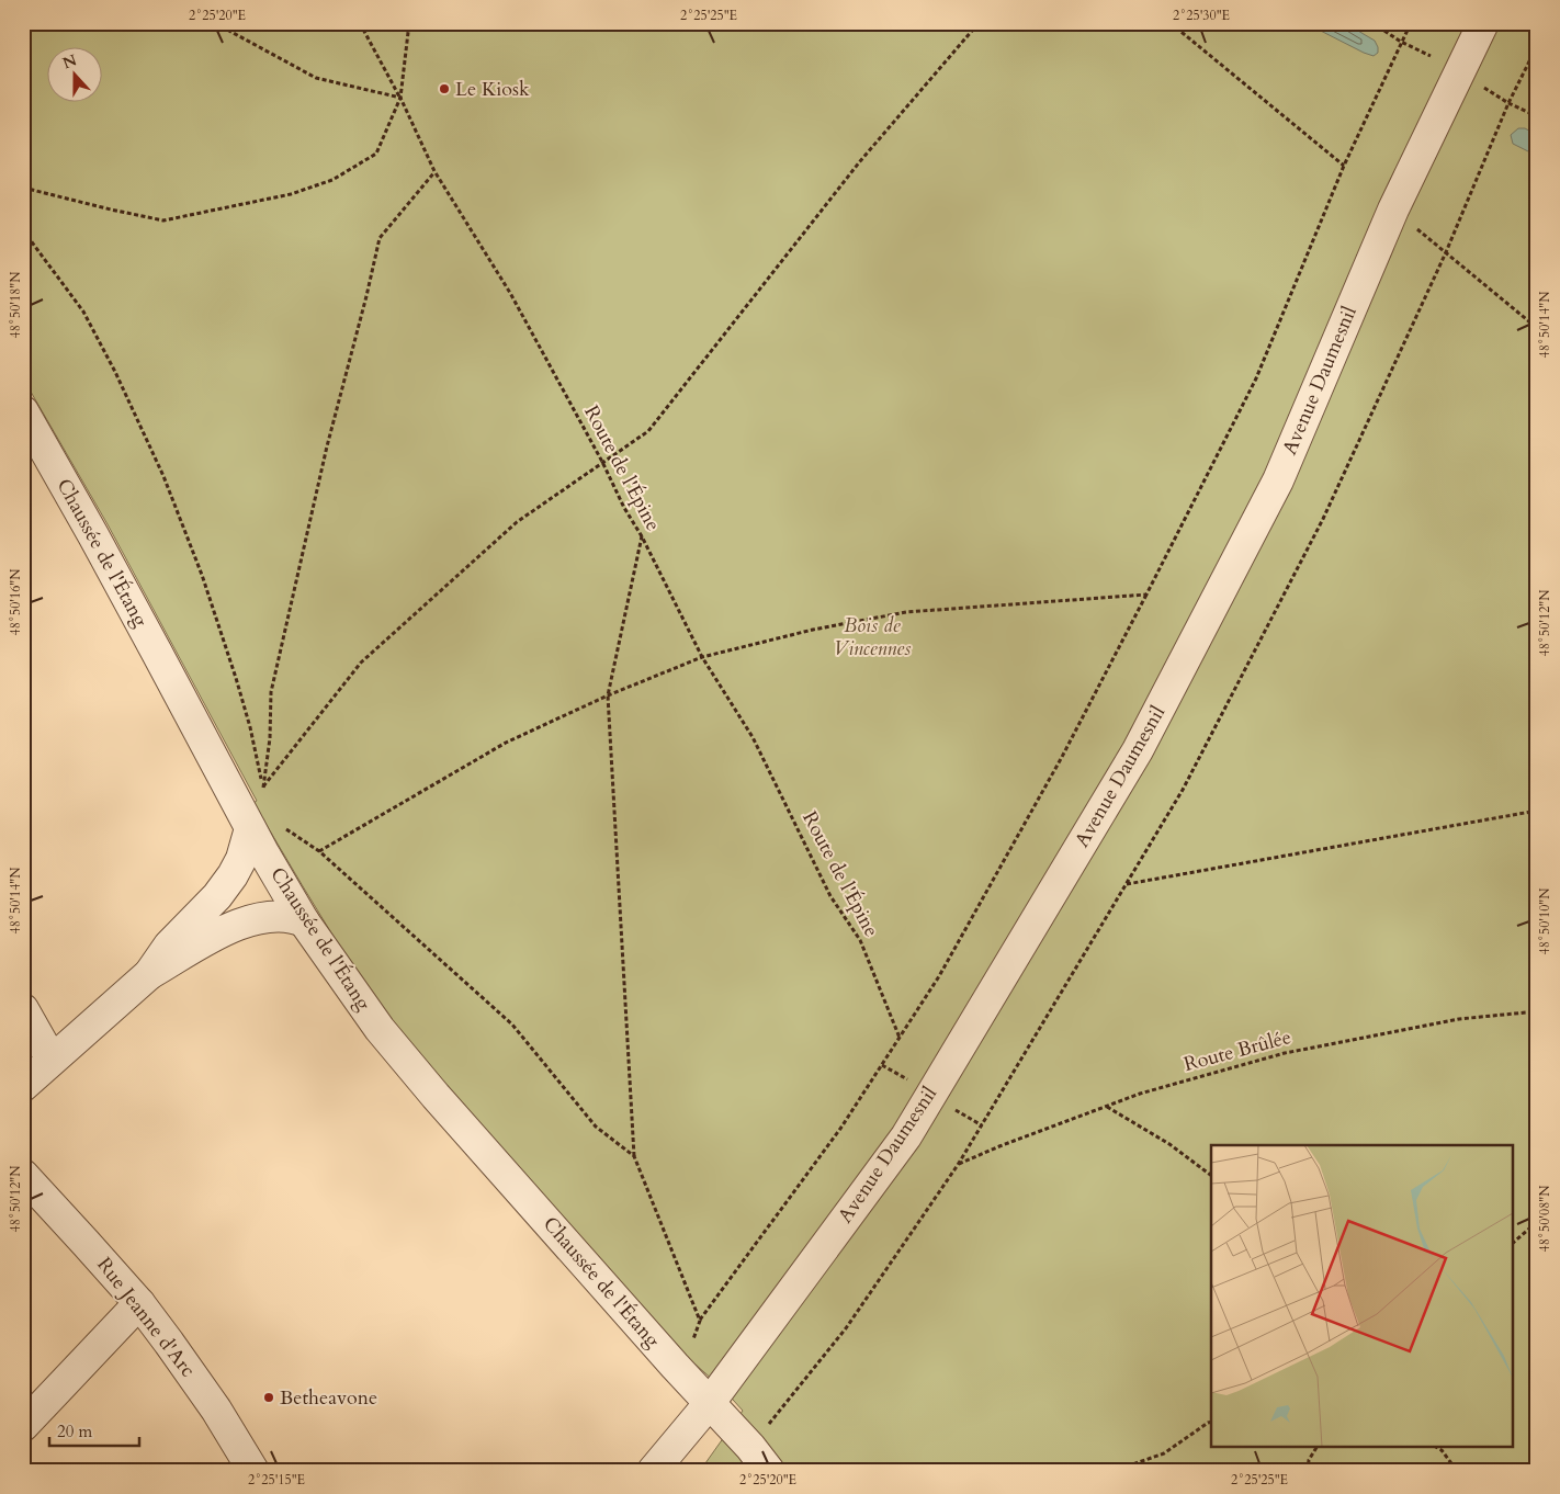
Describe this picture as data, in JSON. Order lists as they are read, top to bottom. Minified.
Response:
{"streets":{"street":["Avenue Daumesnil","Chaussée de l'Étang","Rue Jeanne d'Arc"],"path":["Route de l'Épine","Route Brûlée"]},"crossings":[["Avenue Daumesnil","Chaussée de l'Étang"]],"parks":["Bois de Vincennes"],"places":["Le Kiosk","Betheavone"],"scale_bar":"20 m","north":"top","coordinates":["2°25'20\"E","2°25'25\"E","2°25'30\"E","48°50'18\"N","48°50'14\"N","48°50'16\"N","48°50'12\"N","48°50'10\"N","48°50'08\"N","2°25'15\"E"]}
